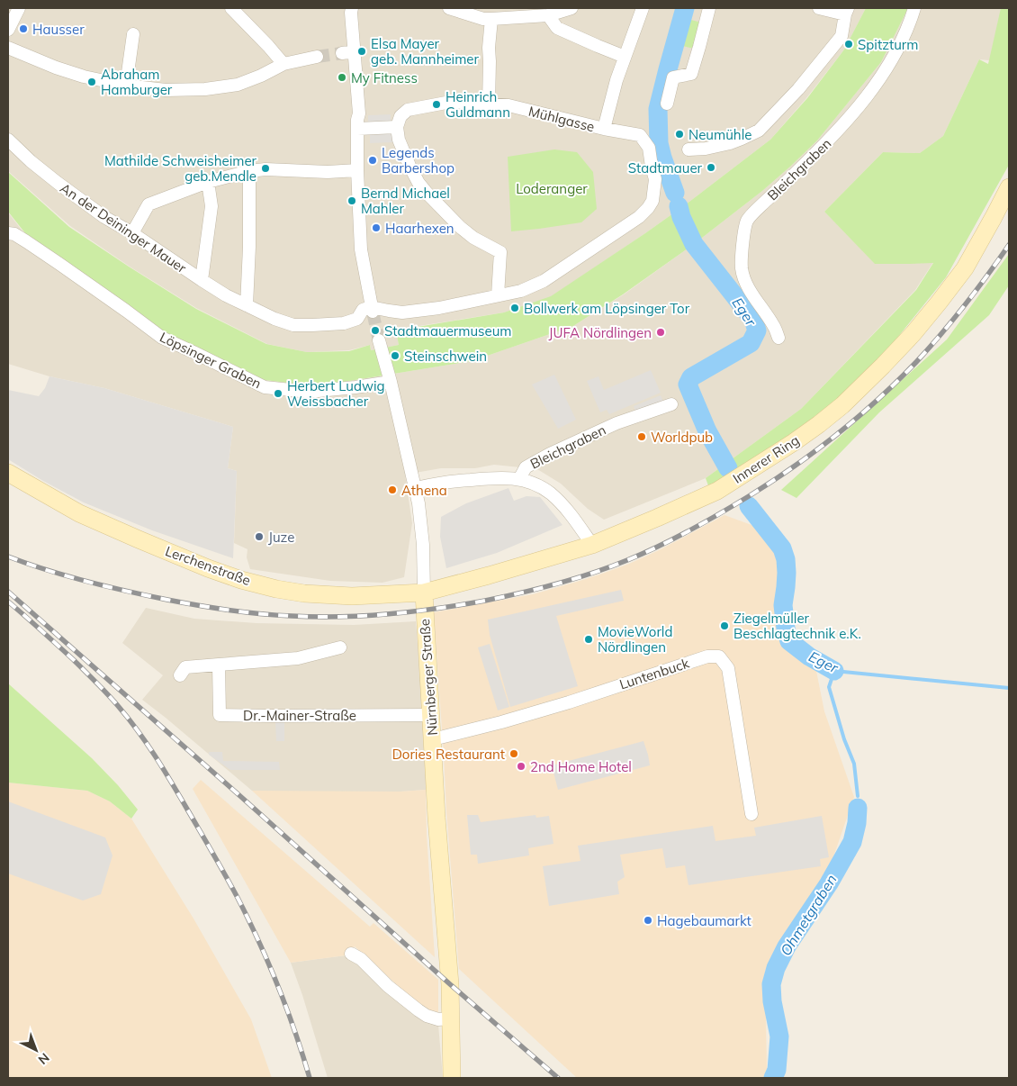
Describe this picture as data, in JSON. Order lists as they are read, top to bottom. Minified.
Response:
{"streets":{"main road":["Innerer Ring","Lerchenstraße","Nürnberger Straße"],"street":["Mühlgasse","Bleichgraben","An der Deininger Mauer","Löpsinger Graben","Luntenbuck","Dr.-Mainer-Straße"]},"crossings":[["Bleichgraben","Nürnberger Straße"],["Löpsinger Graben","Nürnberger Straße"],["Innerer Ring","Lerchenstraße"],["Innerer Ring","Nürnberger Straße"],["Lerchenstraße","Nürnberger Straße"],["Luntenbuck","Nürnberger Straße"],["Nürnberger Straße","Dr.-Mainer-Straße"]],"water":["Eger","Ohmetgraben"],"parks":["Loderanger"],"places":["Hausser","Spitzturm","Elsa Mayer geb. Mannheimer","My Fitness","Abraham Hamburger","Heinrich Guldmann","Neumühle","Legends Barbershop","Stadtmauer","Mathilde Schweisheimer geb.Mendle","Bernd Michael Mahler","Haarhexen","Bollwerk am Löpsinger Tor","Stadtmauermuseum","JUFA Nördlingen","Steinschwein","Herbert Ludwig Weissbacher","Worldpub","Athena","Juze","Ziegelmüller Beschlagtechnik e.K.","MovieWorld Nördlingen","Dories Restaurant","2nd Home Hotel","Hagebaumarkt"],"north":"bottom right"}
